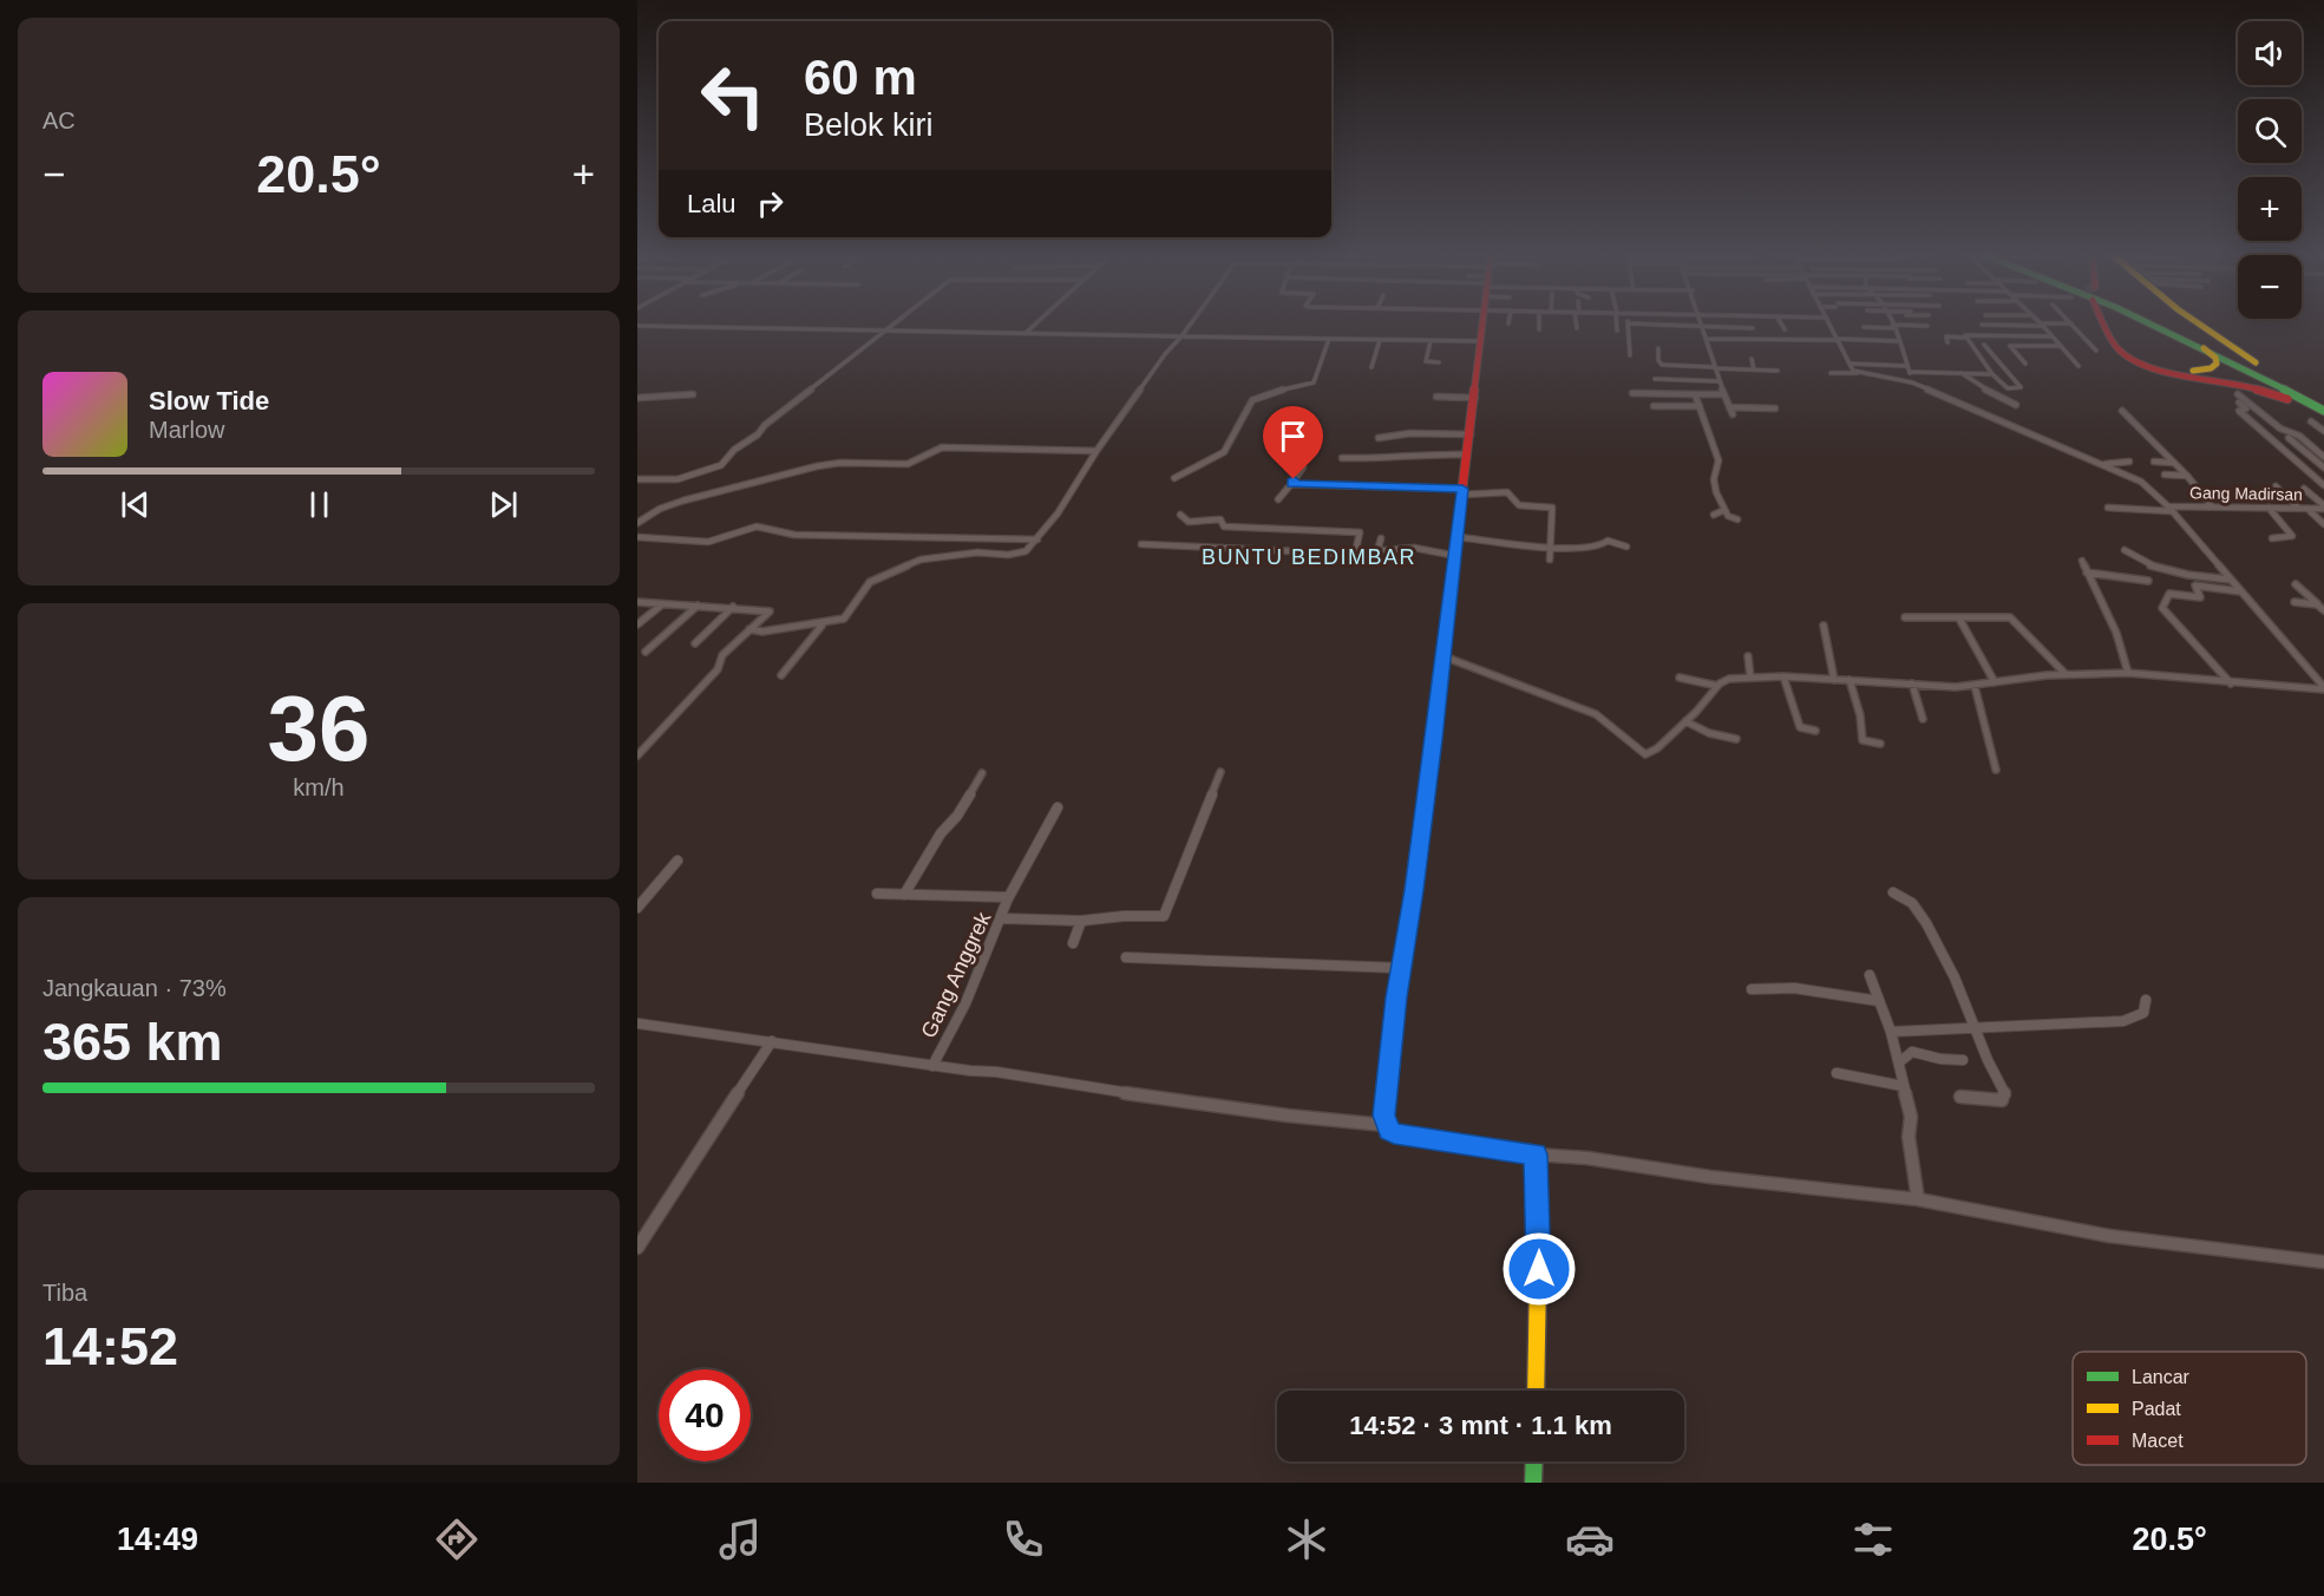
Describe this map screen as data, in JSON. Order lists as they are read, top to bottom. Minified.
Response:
{"streets":{"street":["Gang Madirsan","Gang Anggrek"]},"districts":["BUNTU BEDIMBAR"],"legend":["Lancar","Padat","Macet"],"page":{"tile":["AC",["36","km/h"],["Jangkauan · 73%","365 km"],["Tiba","14:52"]],"map_buttons":["+","−"],"turn":["60 m","Belok kiri"],"heat":["−","20.5°","+"],"then":"Lalu","song":["Slow Tide","Marlow"],"limit":"40","trip":"14:52 · 3 mnt · 1.1 km","tabs":["14:49","20.5°"]}}
